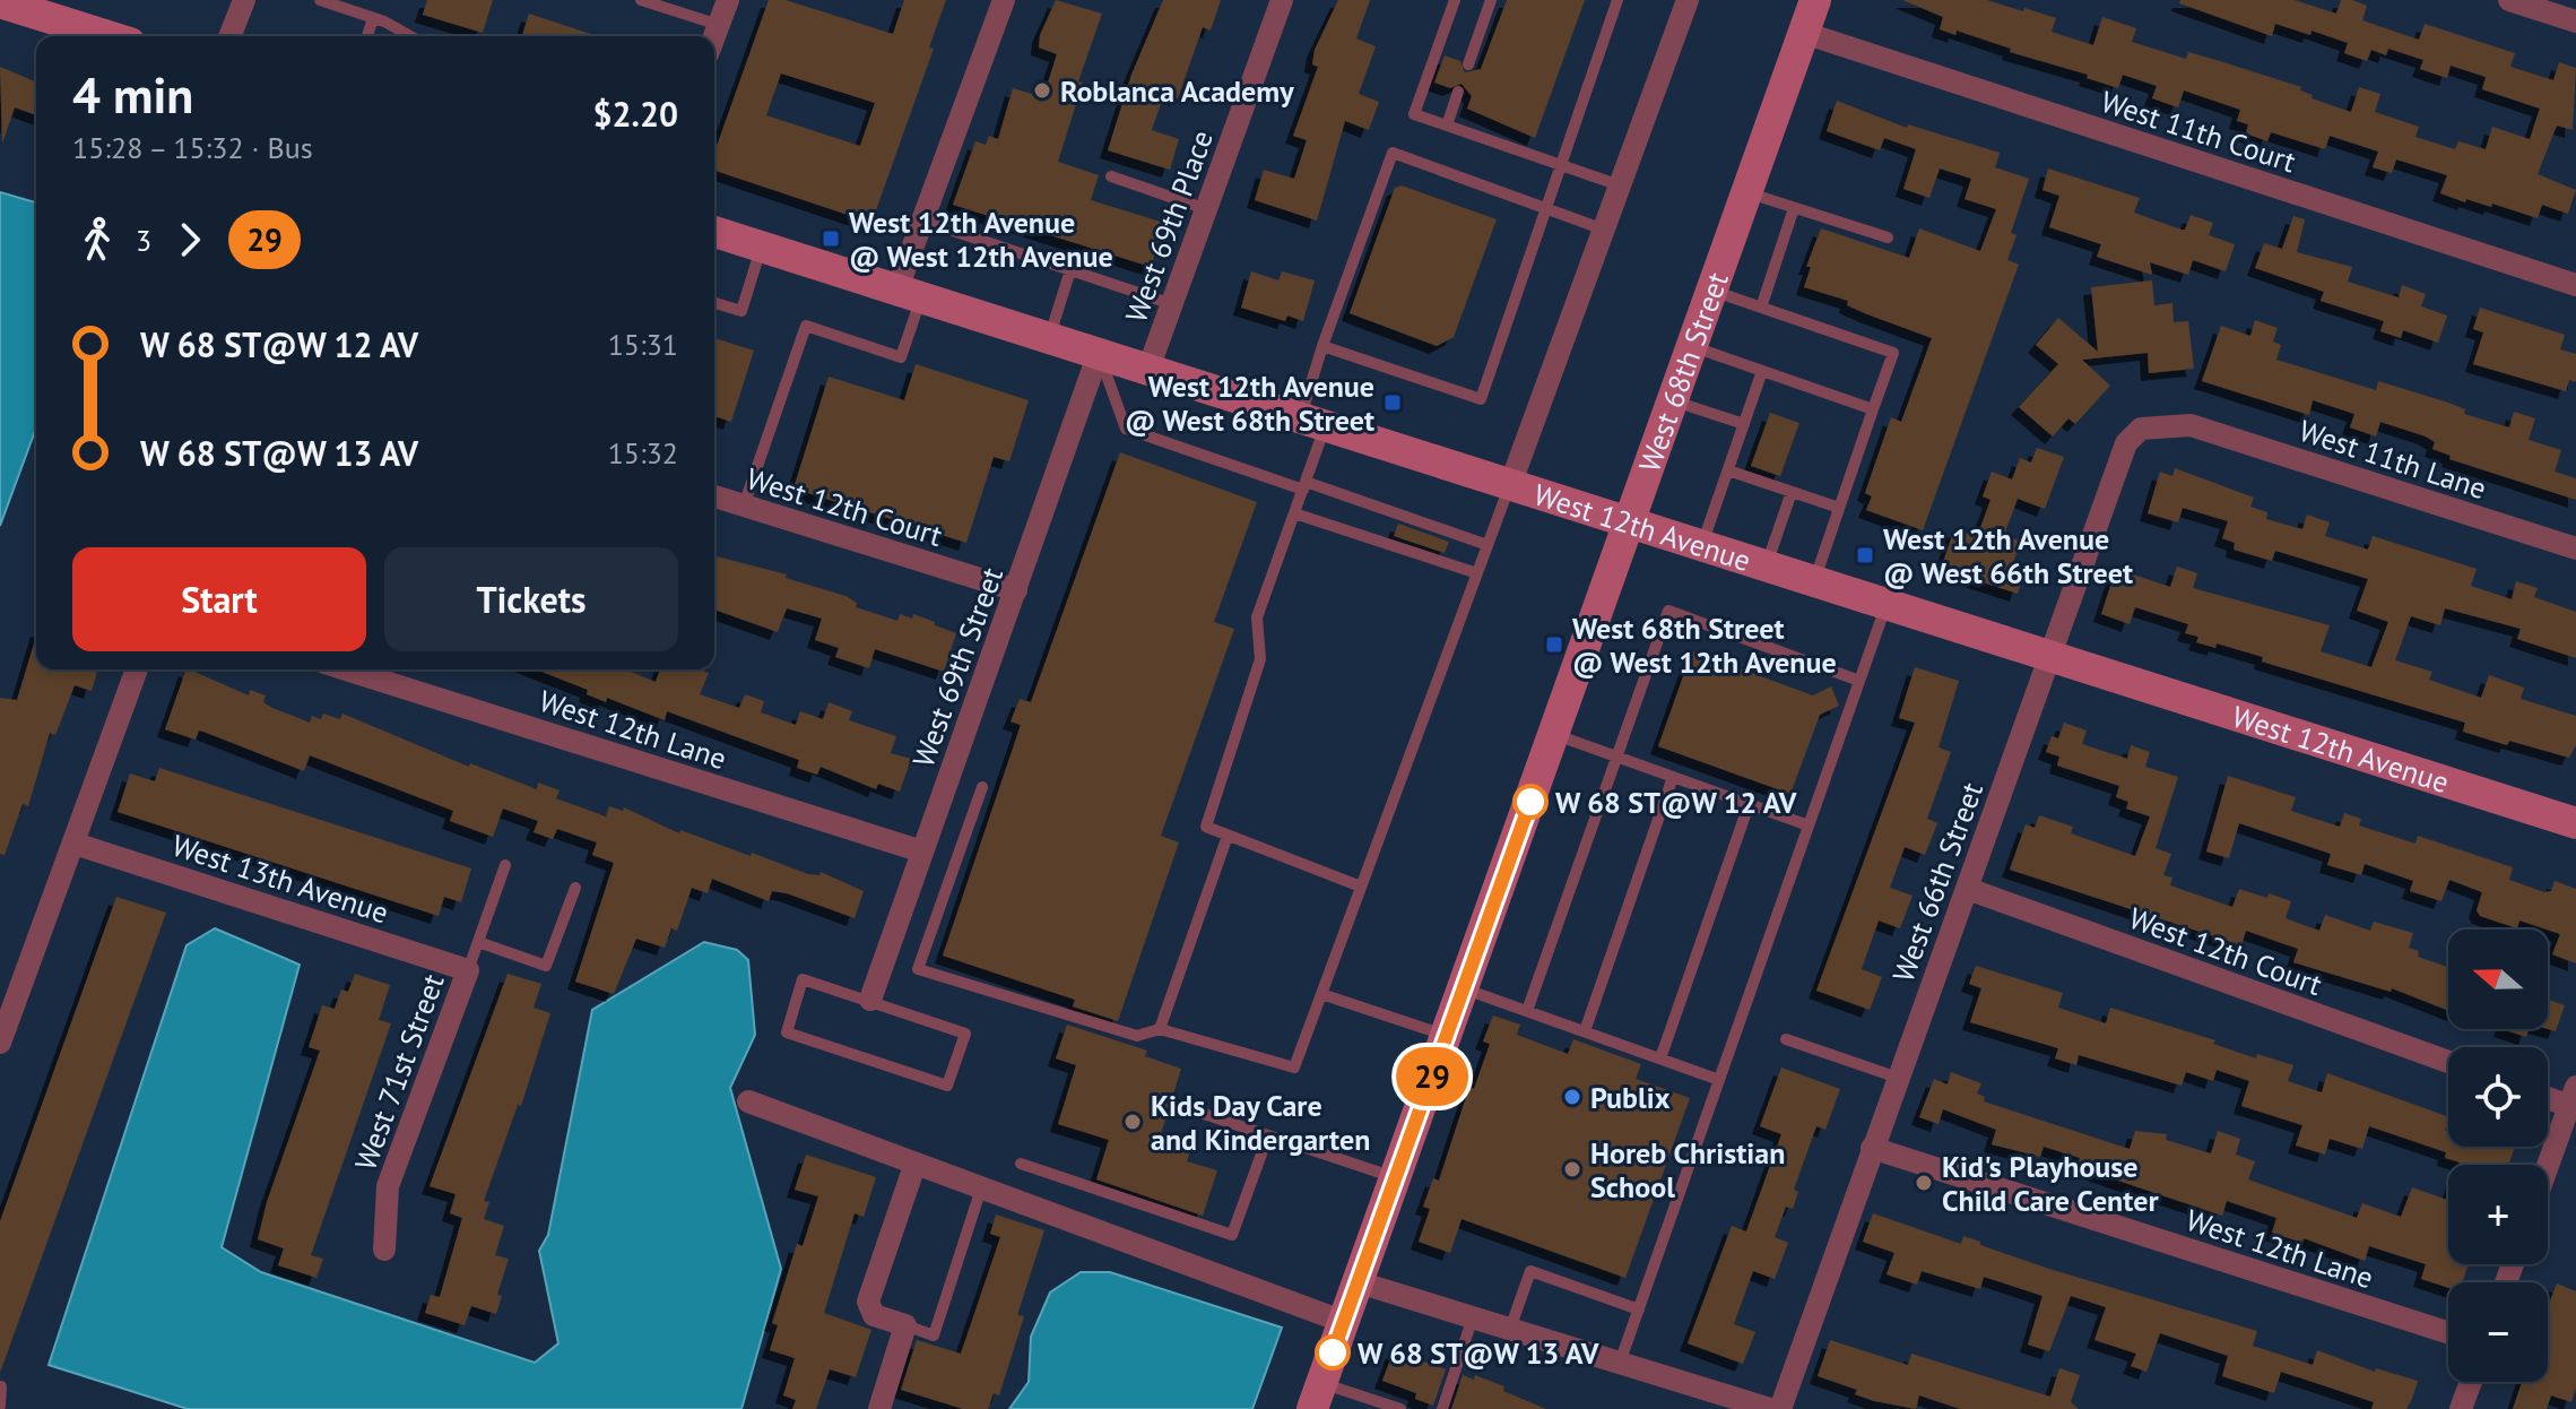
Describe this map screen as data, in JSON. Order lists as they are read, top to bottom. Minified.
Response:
{"streets":{"main road":["West 68th Street","West 12th Avenue"],"street":["West 11th Court","West 69th Place","West 11th Lane","West 12th Court","West 69th Street","West 12th Lane","West 13th Avenue","West 66th Street","West 71st Street"]},"crossings":[["West 11th Court","West 68th Street"],["West 69th Place","West 12th Avenue"],["West 68th Street","West 12th Avenue"],["West 11th Lane","West 66th Street"],["West 12th Court","West 69th Street"],["West 12th Court","West 66th Street"],["West 12th Avenue","West 69th Street"],["West 12th Avenue","West 66th Street"],["West 69th Street","West 12th Lane"],["West 12th Lane","West 66th Street"],["West 13th Avenue","West 71st Street"]],"places":{"other":["Roblanca Academy","W 68 ST@W 12 AV","Publix","Kids Day Care and Kindergarten","Horeb Christian School","Kid's Playhouse Child Care Center","W 68 ST@W 13 AV"],"transit":["West 12th Avenue @ West 12th Avenue","West 12th Avenue @ West 68th Street","West 12th Avenue @ West 66th Street","West 68th Street @ West 12th Avenue"]},"lines":["bus line 29"],"north":"left","page":{"on_map":"29","heading":["4 min","15:28 – 15:32 · Bus","$2.20"],"legs":["3","29"],"list":[{"name":"W 68 ST@W 12 AV","value":"15:31"},{"name":"W 68 ST@W 13 AV","value":"15:32"}],"buttons":["Start","Tickets"],"map_buttons":["+","−"]}}
